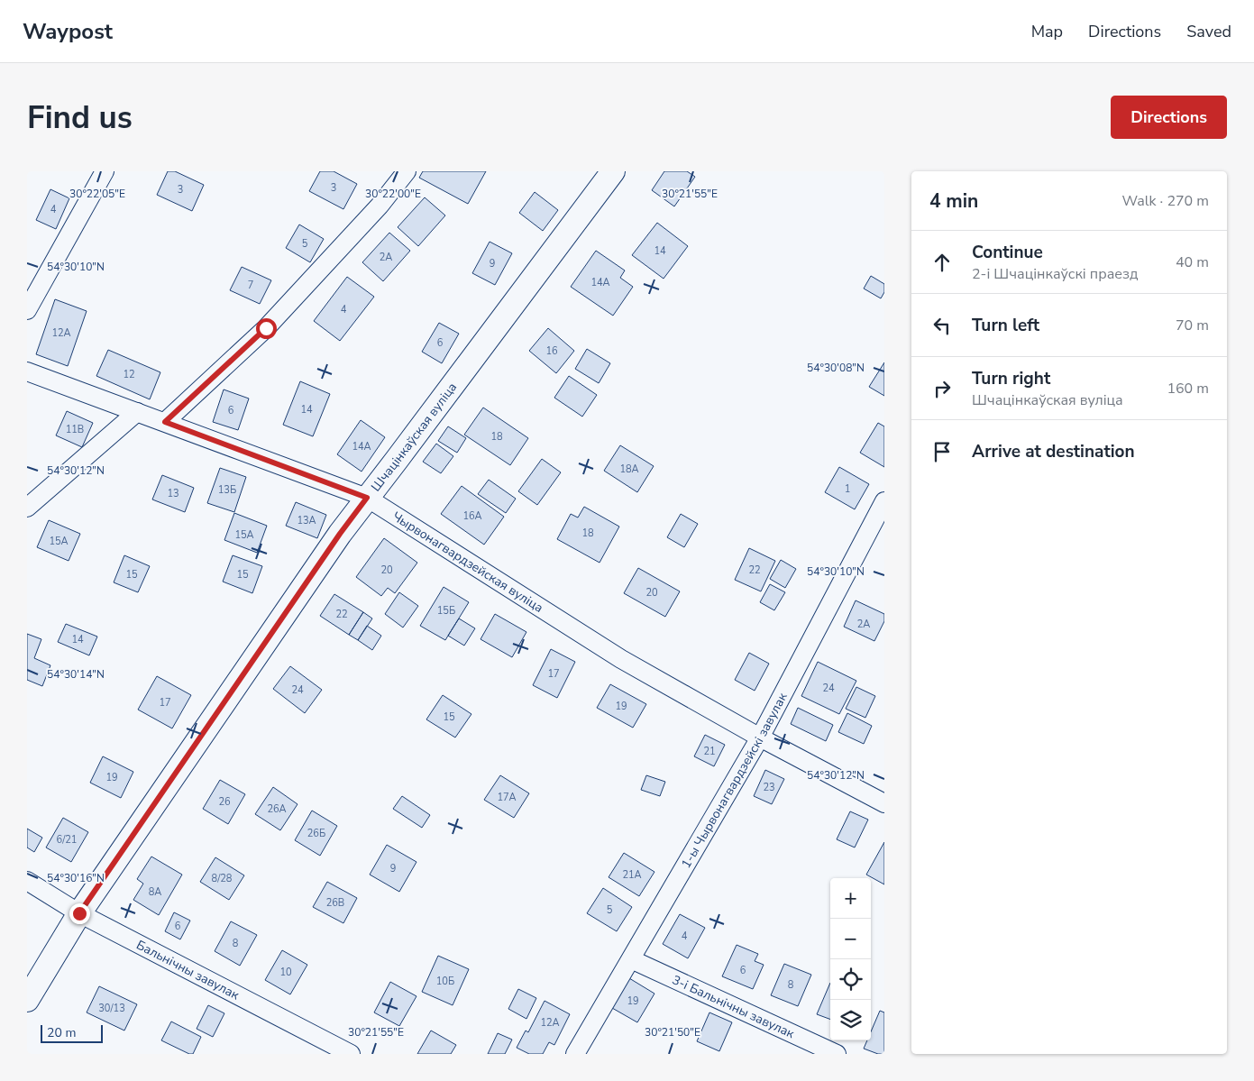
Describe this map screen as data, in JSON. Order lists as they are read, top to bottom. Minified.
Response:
{"streets":{"street":["Шчацінкаўская вуліца","Чырвонагвардзейская вуліца","1-ы Чырвонагвардзейскі завулак","Бальнічны завулак","3-і Бальнічны завулак"]},"crossings":[["Шчацінкаўская вуліца","Чырвонагвардзейская вуліца"],["Шчацінкаўская вуліца","Бальнічны завулак"],["Чырвонагвардзейская вуліца","1-ы Чырвонагвардзейскі завулак"],["1-ы Чырвонагвардзейскі завулак","3-і Бальнічны завулак"]],"house_numbers":["3","3","4","5","14","2А","9","14А","7","4","12А","6","16","12","14","6","11В","18","14А","18А","1","13Б","13","16А","13А","18","15А","15А","20","22","15","15","20","15Б","22","2А","14","17","24","24","17","19","15","21","19","23","17А","26","26А","26Б","6/21","9","21А","8/28","8А","26В","5","6","4","8","6","10","10Б","8","19","30/13","12А"],"scale_bar":"20 m","page":{"header":"Waypost","nav":["Map","Directions","Saved"],"buttons":"Directions","title":"Find us","heading":["4 min","Walk · 270 m"],"list":[["Continue","2-і Шчацінкаўскі праезд","40 m"],["Turn left","70 m"],["Turn right","Шчацінкаўская вуліца","160 m"],"Arrive at destination"],"map_buttons":["+","−"],"scale":"20 m"},"coordinates":["30°22'05\"E","30°22'00\"E","30°21'55\"E","54°30'10\"N","54°30'08\"N","54°30'12\"N","54°30'14\"N","54°30'16\"N","30°21'50\"E"]}
